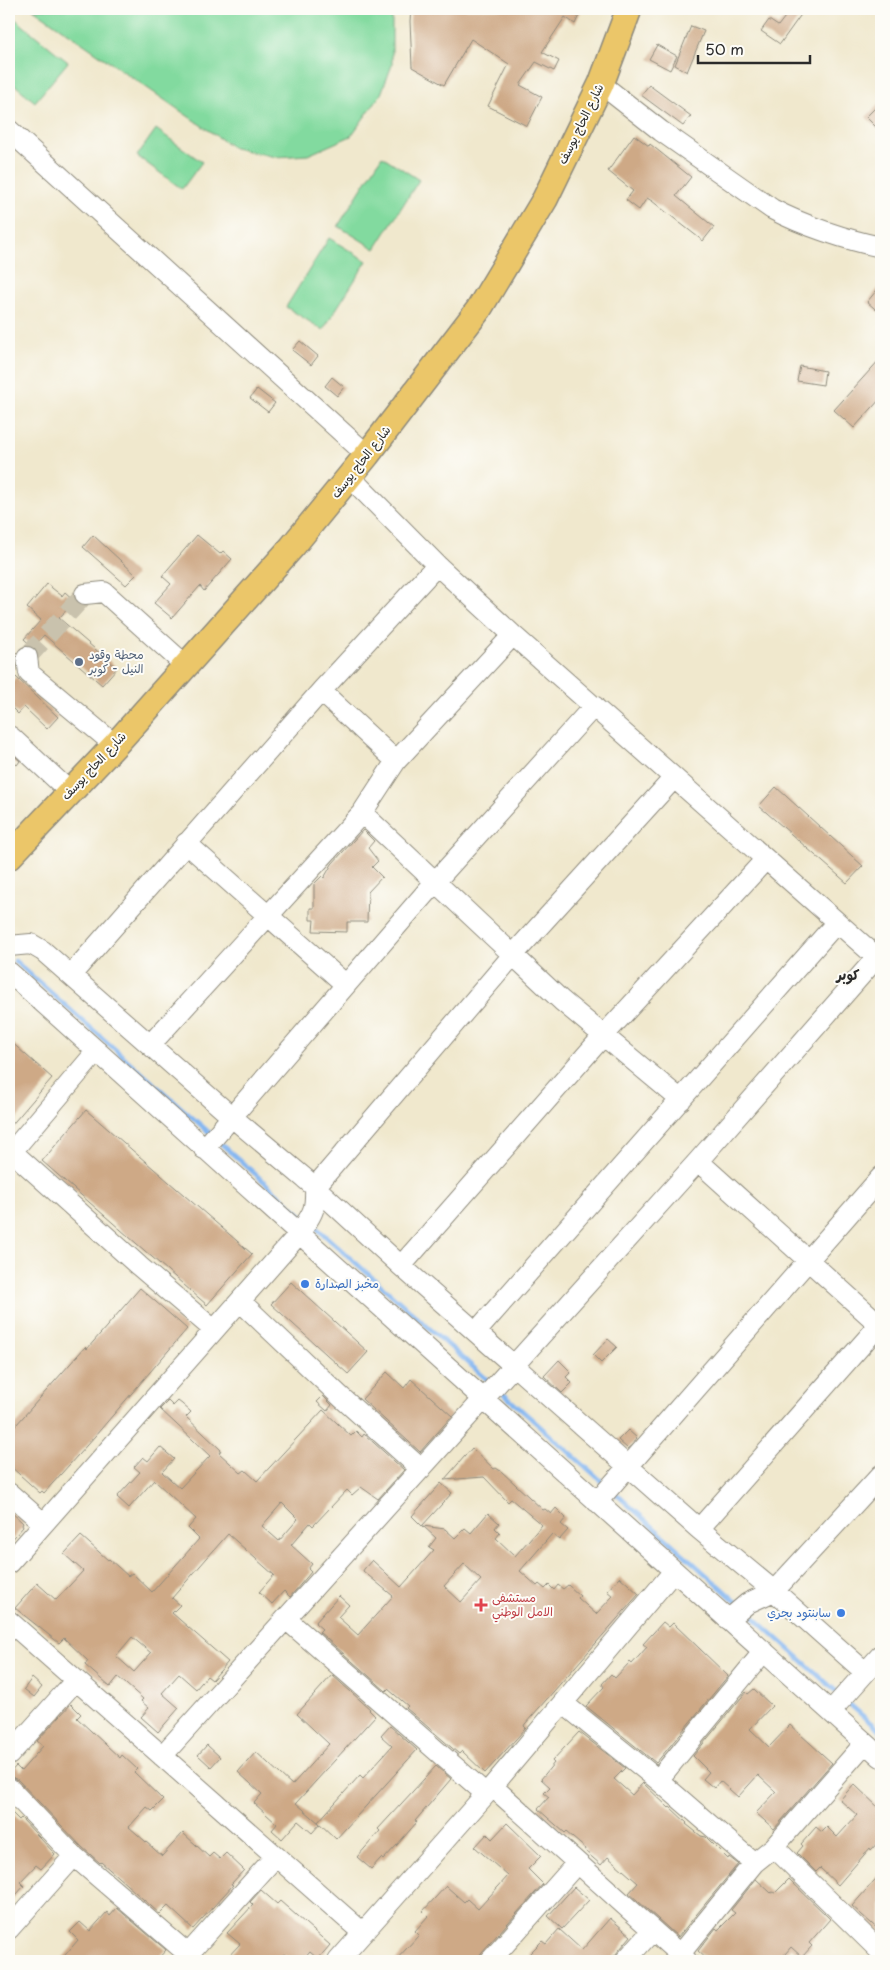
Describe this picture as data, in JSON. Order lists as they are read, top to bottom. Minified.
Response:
{"streets":{"main road":["شارع الحاج يوسف"]},"districts":["كوبر"],"places":{"other":["محطة وقود النيل - كوبر","مخبز الصدارة","سابنتود بحري"],"health":["مستشفى الامل الوطني"]},"scale_bar":"50 m"}
